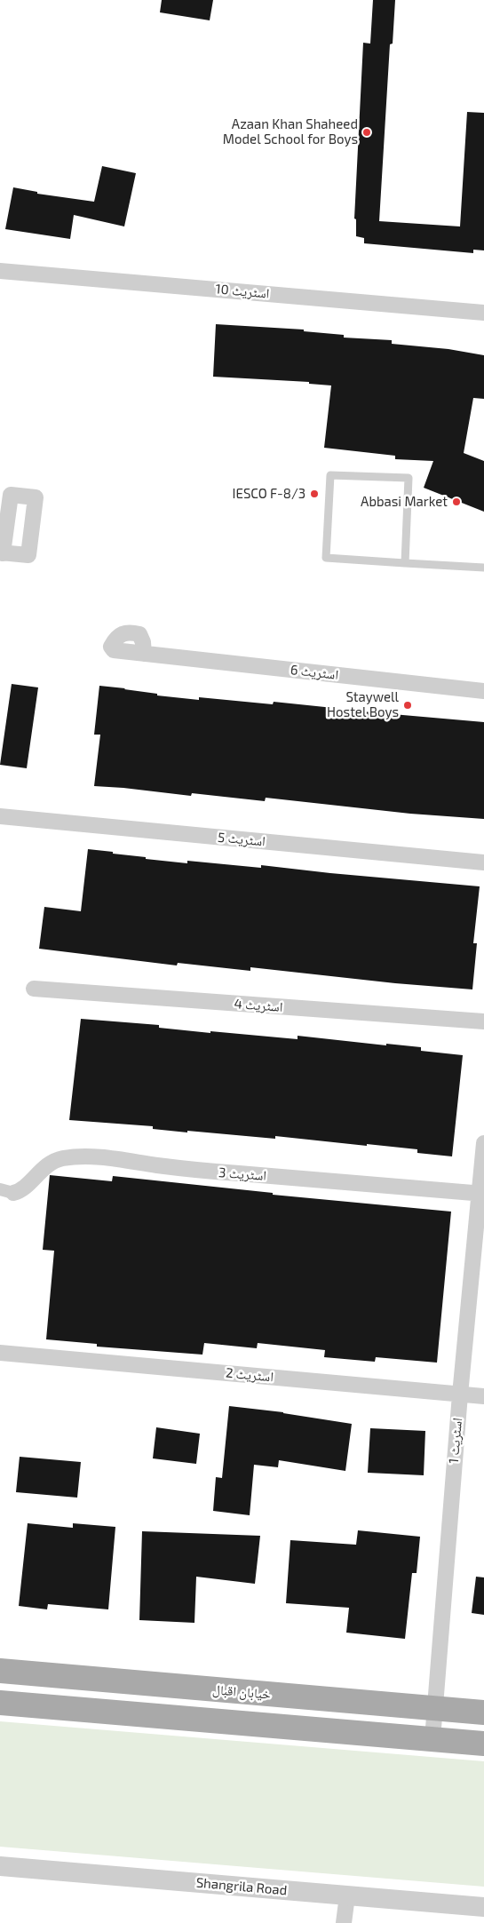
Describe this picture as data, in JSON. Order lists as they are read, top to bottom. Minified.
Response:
{"streets":{"main road":["خیابان اقبال"],"street":["اسٹریٹ 10","اسٹریٹ 6","اسٹریٹ 5","اسٹریٹ 4","اسٹریٹ 3","اسٹریٹ 2","اسٹریٹ 1","Shangrila Road"]},"crossings":[["اسٹریٹ 3","اسٹریٹ 1"],["اسٹریٹ 2","اسٹریٹ 1"],["اسٹریٹ 1","خیابان اقبال"]],"places":["Azaan Khan Shaheed Model School for Boys","IESCO F-8/3","Abbasi Market","Staywell Hostel Boys"]}
